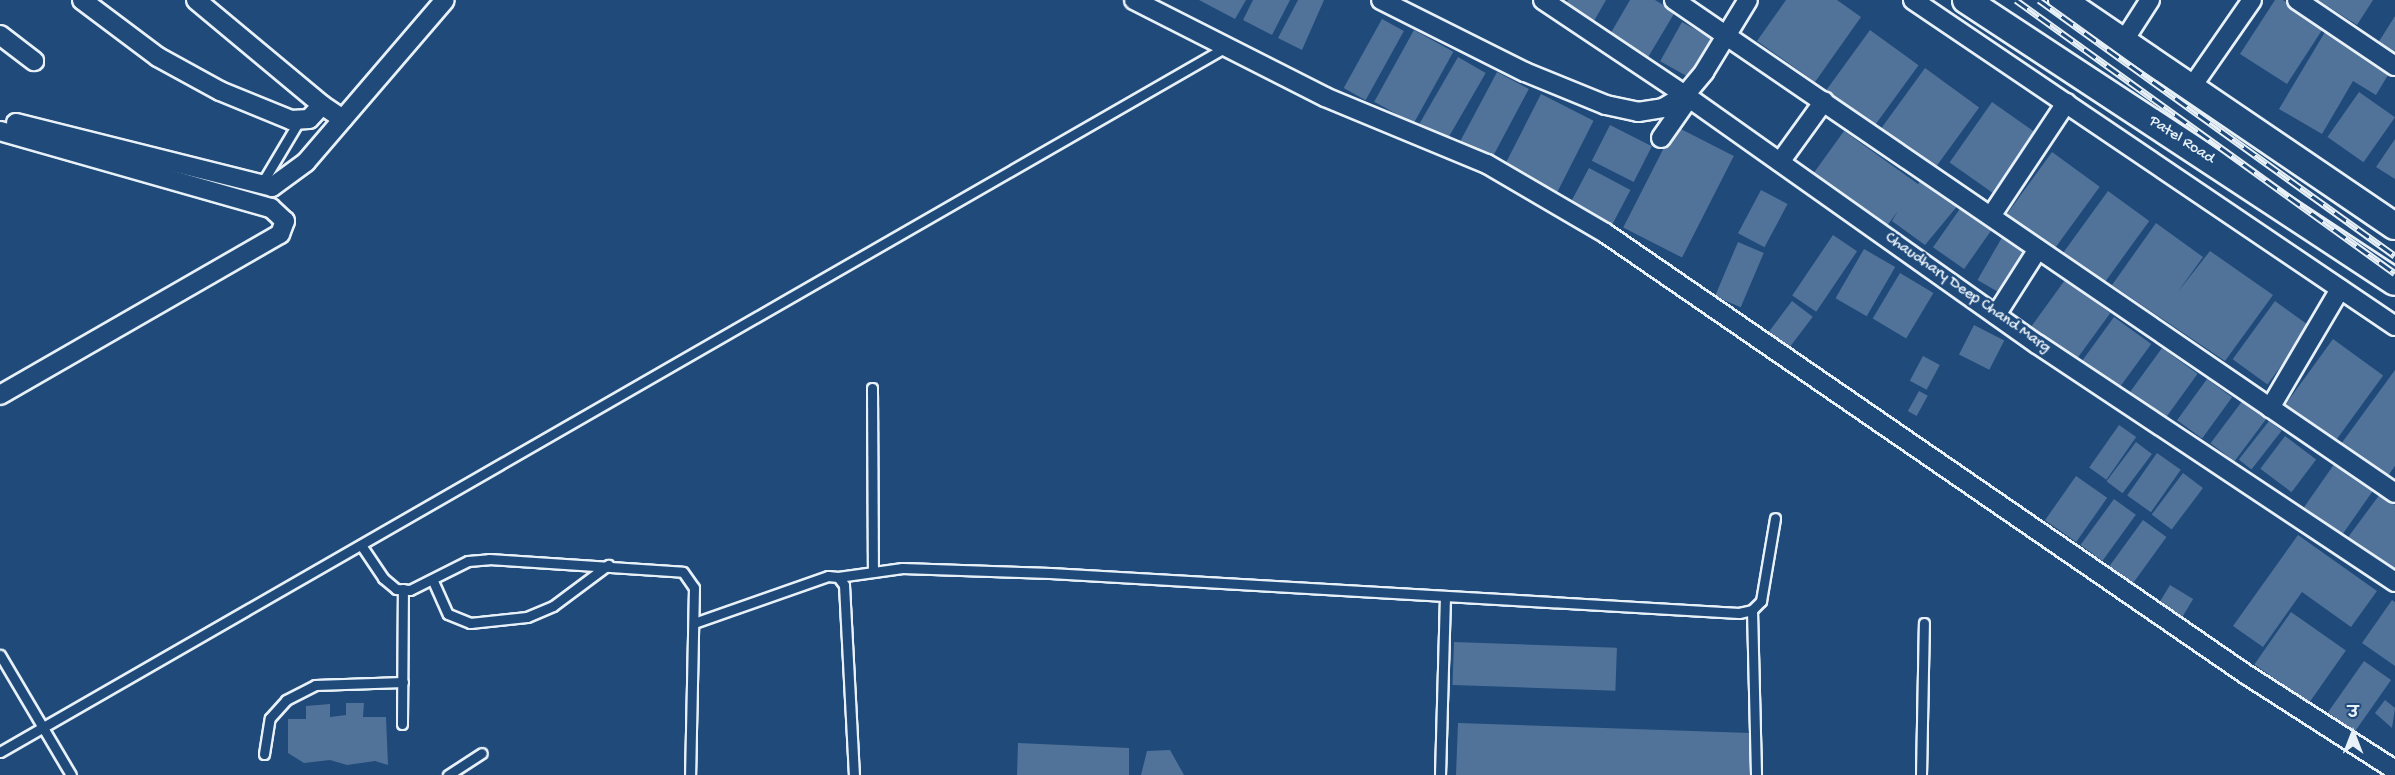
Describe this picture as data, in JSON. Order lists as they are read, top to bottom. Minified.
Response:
{"streets":{"main road":["Patel Road"],"street":["Chaudhary Deep Chand Marg"]},"north":"top"}
